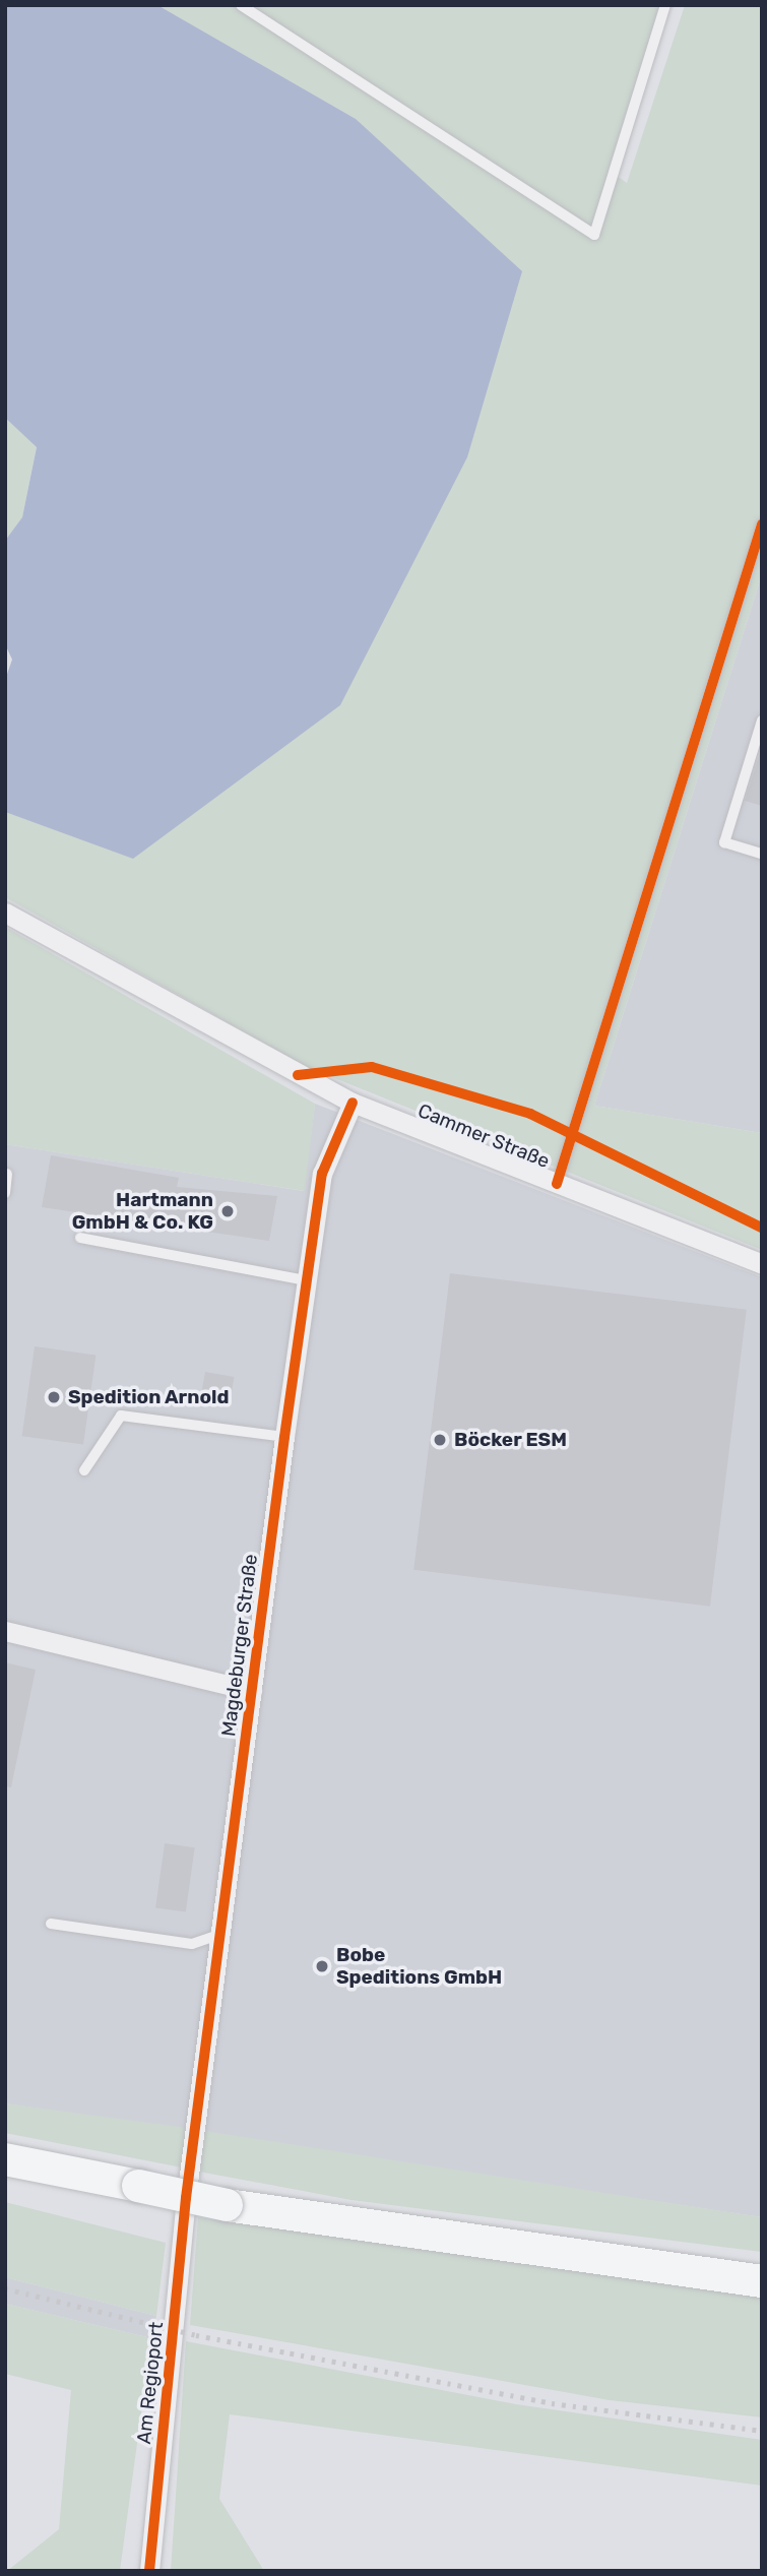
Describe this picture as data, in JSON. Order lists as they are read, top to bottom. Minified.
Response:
{"streets":{"street":["Cammer Straße","Magdeburger Straße","Am Regioport"]},"crossings":[["Cammer Straße","Magdeburger Straße"],["Magdeburger Straße","Am Regioport"]],"places":["Hartmann GmbH & Co. KG","Spedition Arnold","Böcker ESM","Bobe Speditions GmbH"]}
